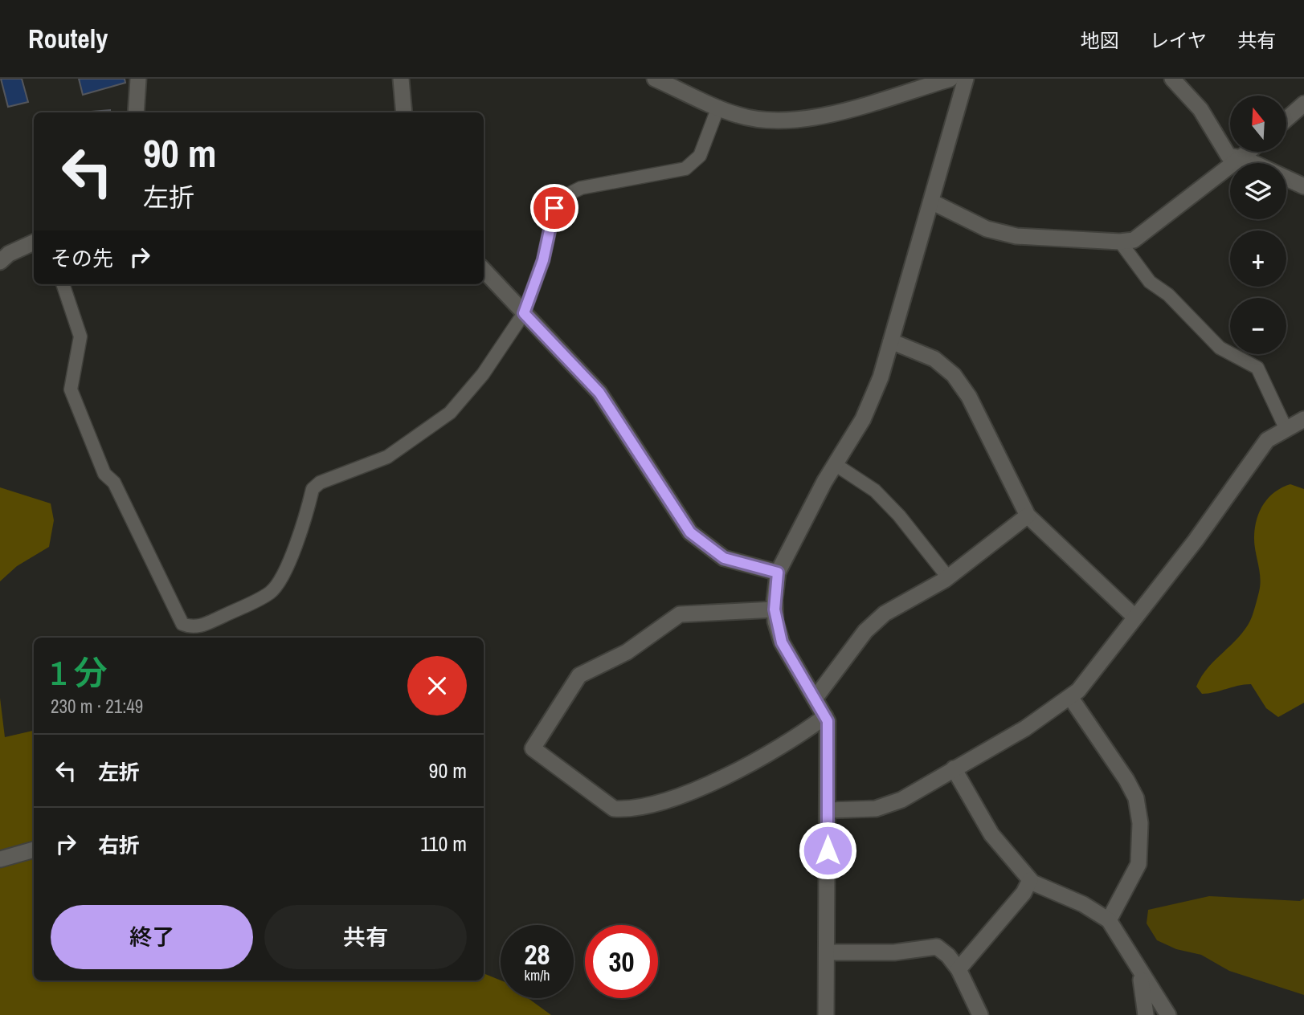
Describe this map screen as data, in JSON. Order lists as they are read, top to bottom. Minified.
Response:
{"north":"top","page":{"header":"Routely","nav":["地図","レイヤ","共有"],"map_buttons":["+","−"],"turn":["90 m","左折"],"then":"その先","heading":["1 分","230 m · 21:49"],"list":[{"name":"左折","value":"90 m"},{"name":"右折","value":"110 m"}],"buttons":["終了","共有"],"speed":"28 km/h","limit":"30"}}
